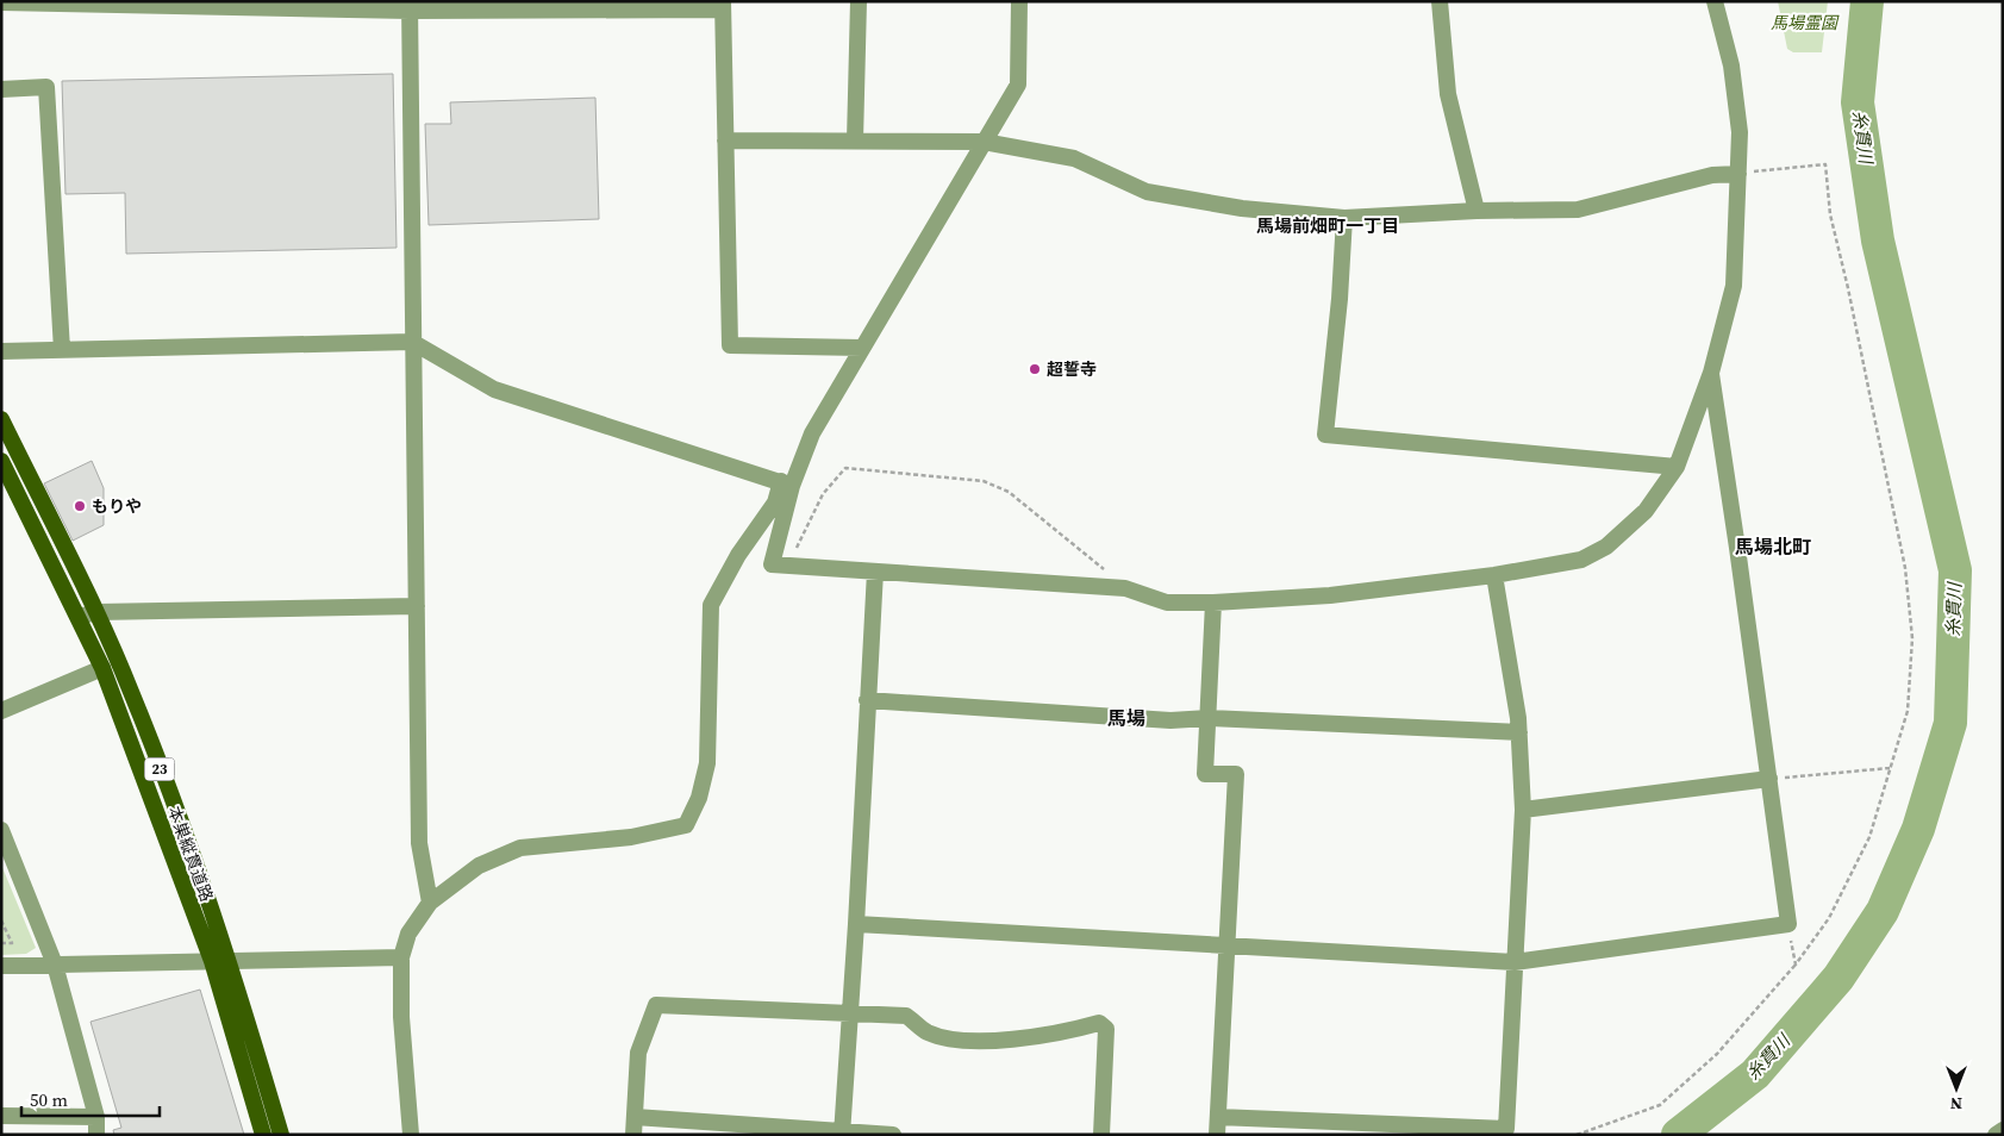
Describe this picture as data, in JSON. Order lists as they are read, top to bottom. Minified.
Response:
{"streets":{"main road":["23","本巣縦貫道路"]},"districts":["馬場前畑町一丁目","馬場北町","馬場"],"water":["糸貫川"],"parks":["馬場霊園"],"places":["超誓寺","もりや"],"scale_bar":"50 m","north":"bottom"}
